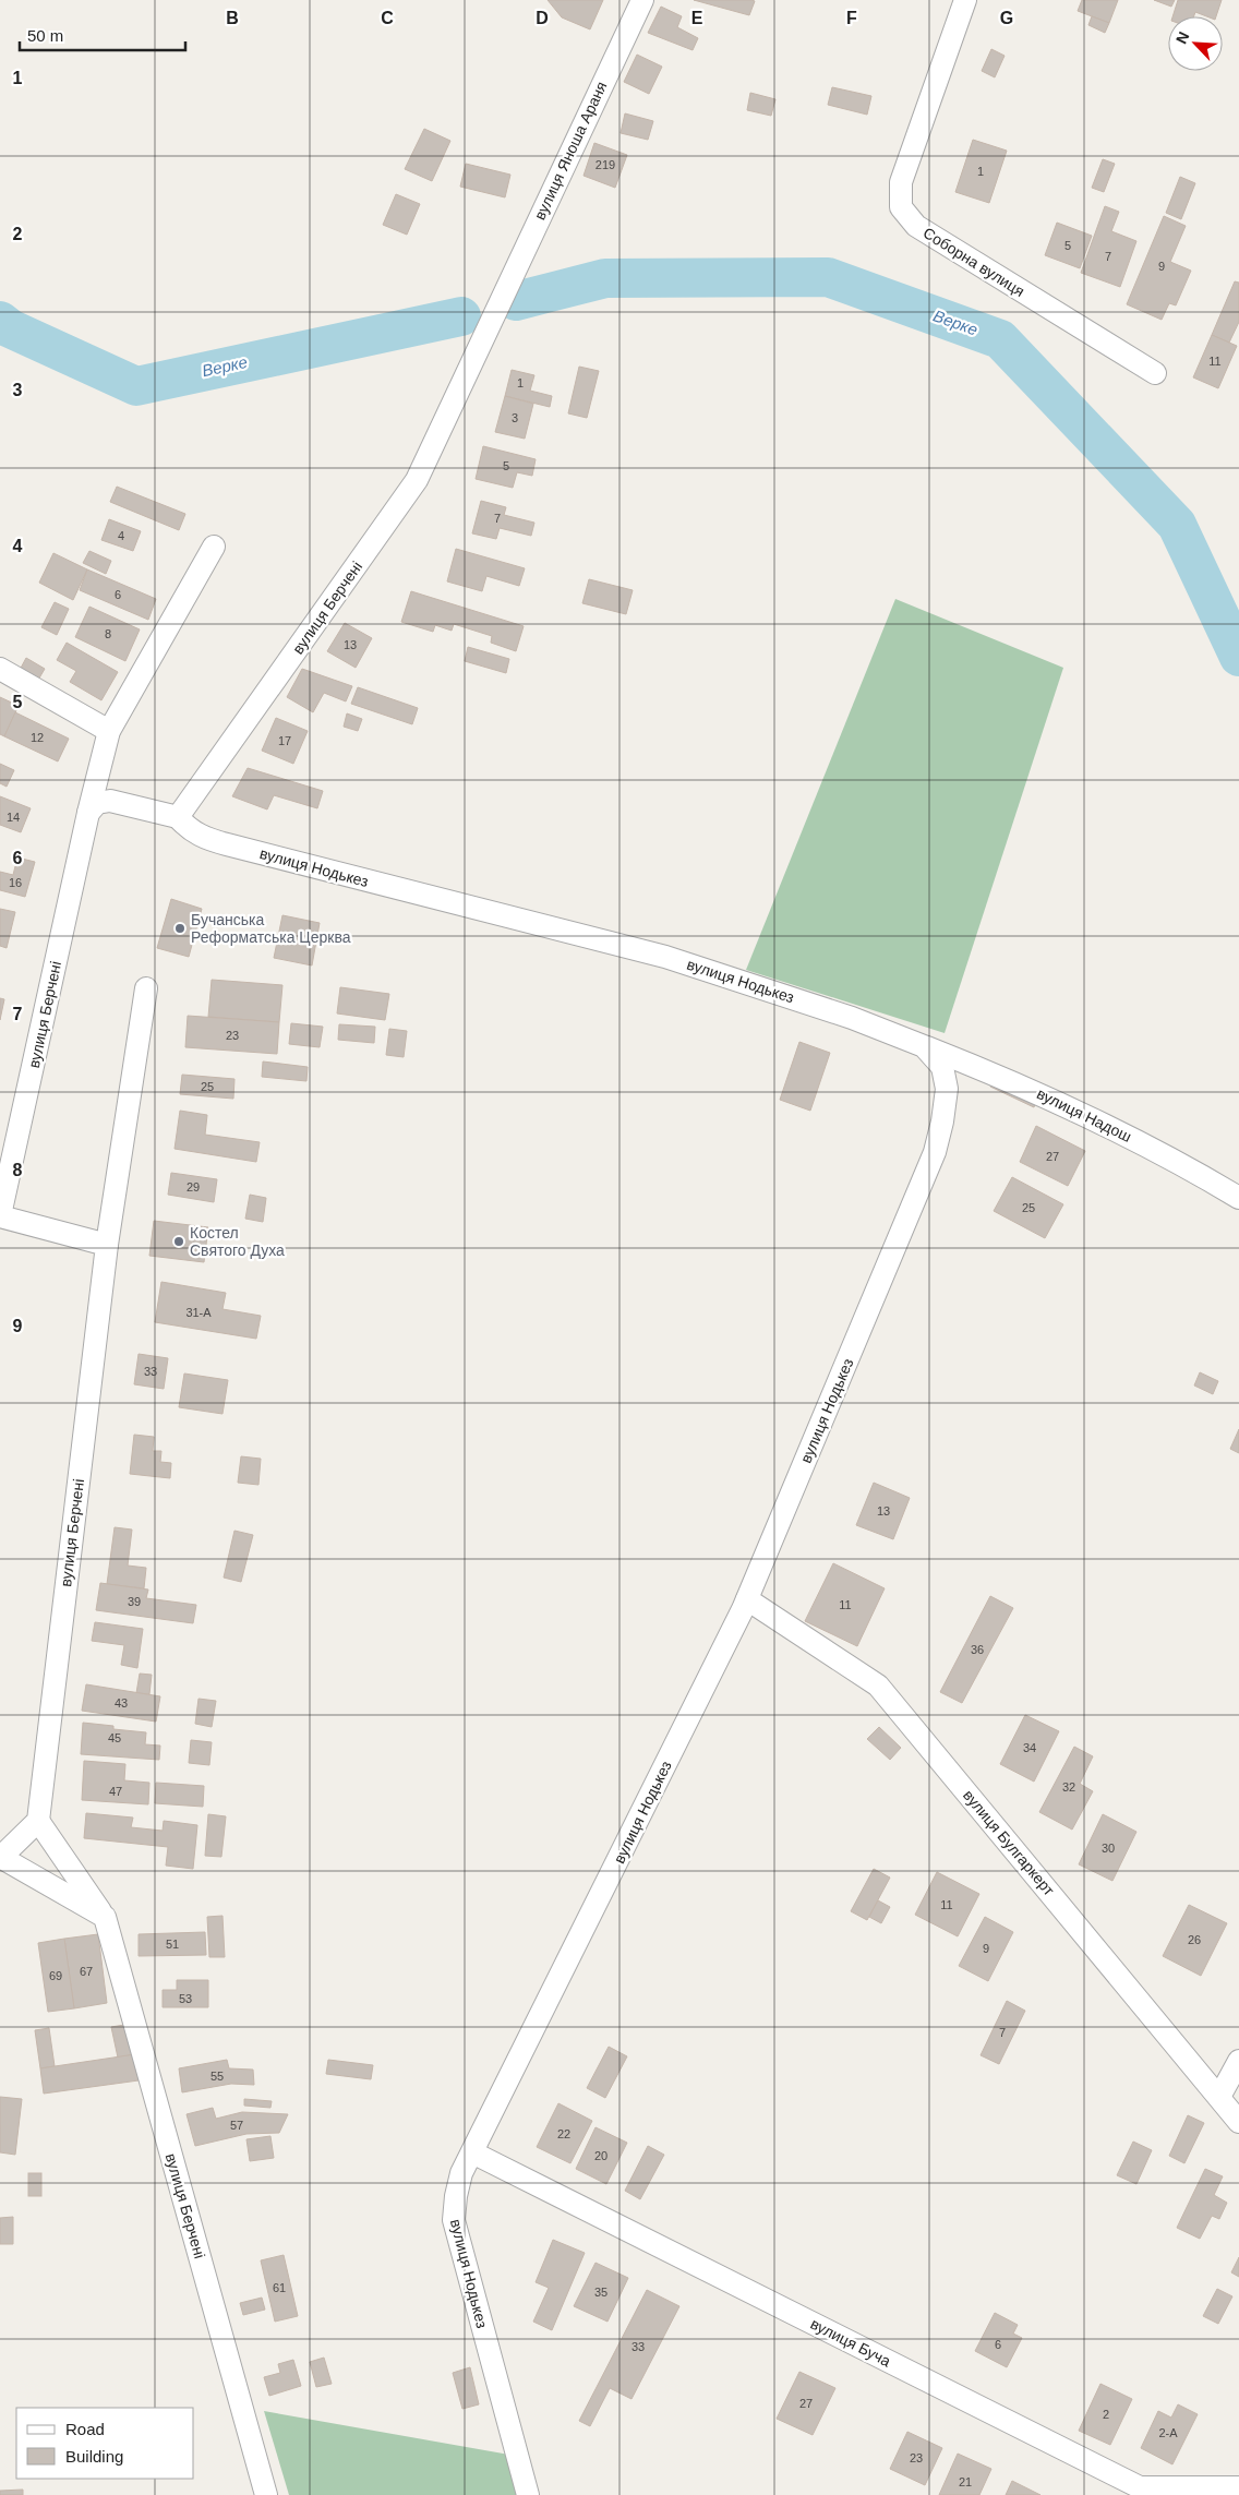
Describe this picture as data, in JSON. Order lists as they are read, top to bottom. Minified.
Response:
{"streets":{"street":["вулиця Яноша Араня","Соборна вулиця","вулиця Берчені","вулиця Нодькез","вулиця Надош","вулиця Булгаркерт","вулиця Буча"]},"crossings":[["вулиця Яноша Араня","вулиця Берчені"],["вулиця Берчені","вулиця Нодькез"],["вулиця Нодькез","вулиця Надош"],["вулиця Нодькез","вулиця Булгаркерт"],["вулиця Нодькез","вулиця Буча"]],"water":["Верке"],"places":["Бучанська Реформатська Церква","Костел Святого Духа"],"house_numbers":["219","1","5","7","9","11","1","3","5","7","4","6","8","13","12","17","14","16","23","25","27","29","25","31-А","33","13","39","11","36","43","45","34","32","47","30","11","26","51","9","67","69","53","7","55","57","22","20","61","35","6","33","27","2","2-А","23","21"],"legend":["Road","Building"],"scale_bar":"50 m","north":"top left","grid":{"columns":["B","C","D","E","F","G"],"rows":["1","2","3","4","5","6","7","8","9"]}}
